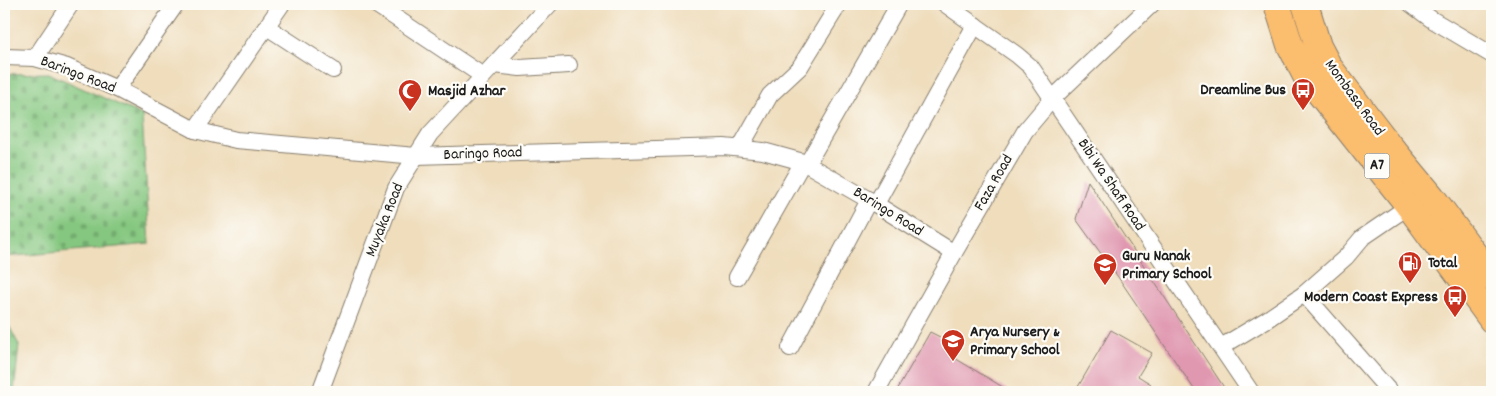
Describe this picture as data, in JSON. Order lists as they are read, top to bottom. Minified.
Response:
{"streets":{"highway":["Mombasa Road","A7"],"street":["Baringo Road","Faza Road","Bibi Wa Shafi Road","Muyaka Road"]},"crossings":[["Baringo Road","Faza Road"],["Baringo Road","Muyaka Road"],["Faza Road","Bibi Wa Shafi Road"]],"places":{"bus stop":["Dreamline Bus","Modern Coast Express"],"mosque":["Masjid Azhar"],"fuel station":["Total"],"school or university":["Guru Nanak Primary School","Arya Nursery & Primary School"]}}
